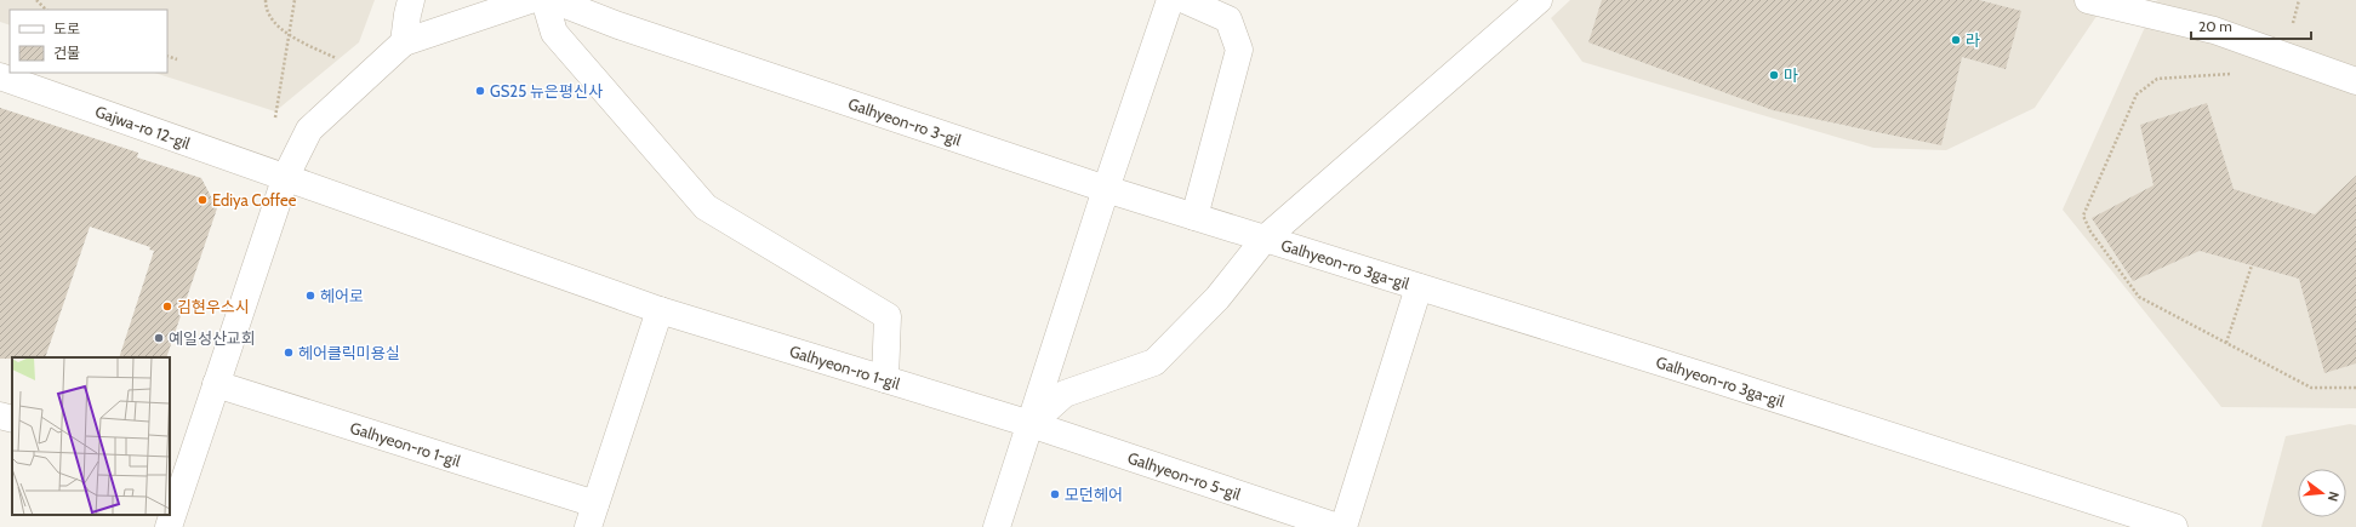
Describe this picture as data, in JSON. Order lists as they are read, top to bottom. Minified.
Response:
{"streets":{"street":["Galhyeon-ro 3-gil","Gajwa-ro 12-gil","Galhyeon-ro 3ga-gil","Galhyeon-ro 1-gil","Galhyeon-ro 5-gil"]},"crossings":[["Galhyeon-ro 3-gil","Galhyeon-ro 3ga-gil"],["Gajwa-ro 12-gil","Galhyeon-ro 1-gil"],["Galhyeon-ro 1-gil","Galhyeon-ro 5-gil"]],"places":["라","마","GS25 뉴은평신사","Ediya Coffee","헤어로","김현우스시","예일성산교회","헤어클릭미용실","모던헤어"],"legend":["도로","건물"],"scale_bar":"20 m","north":"right"}
